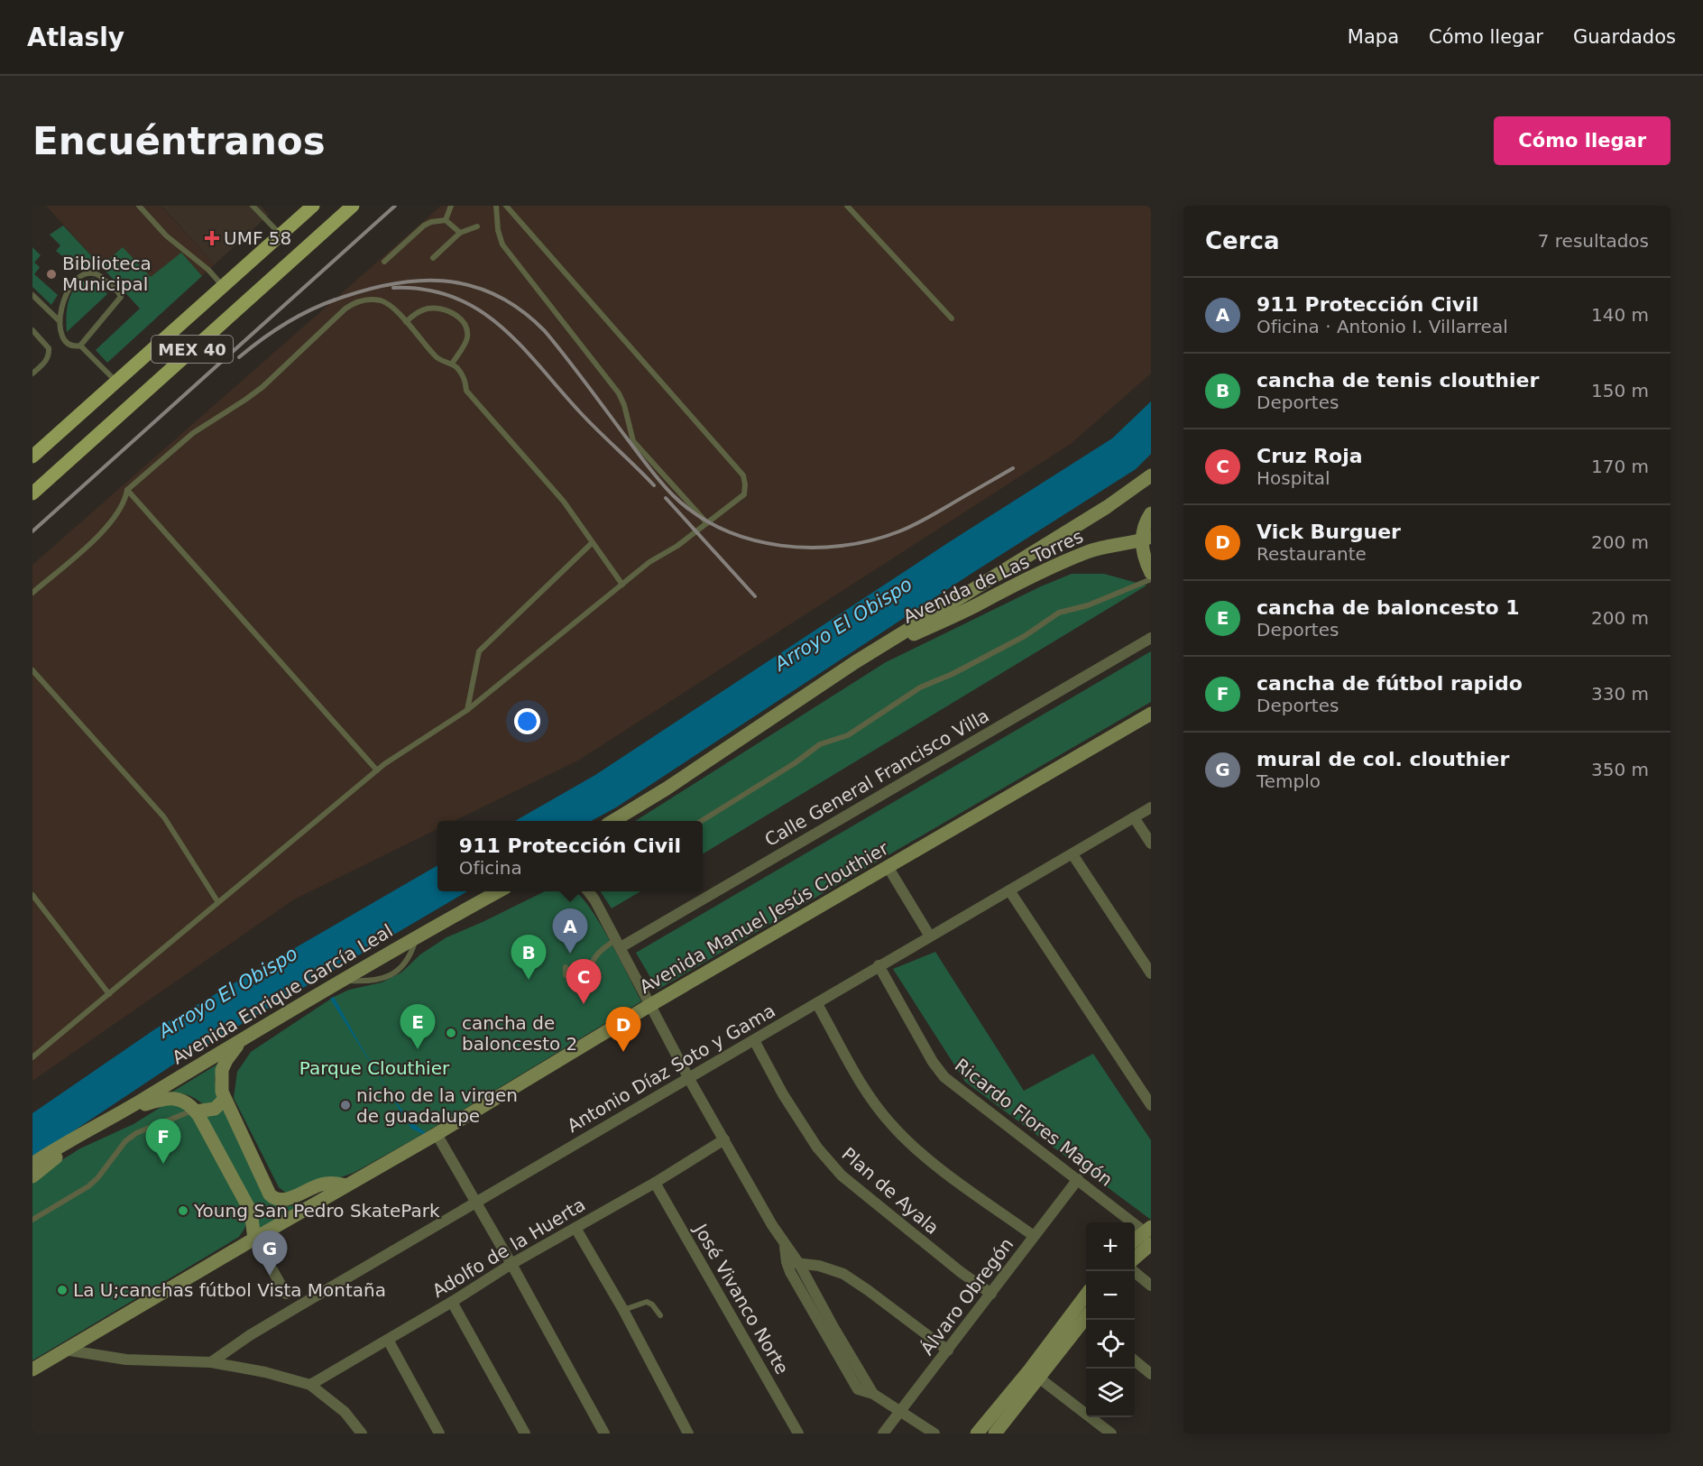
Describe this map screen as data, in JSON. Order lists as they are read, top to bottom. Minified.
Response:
{"streets":{"main road":["MEX 40"],"street":["Avenida de Las Torres","Calle General Francisco Villa","Avenida Manuel Jesús Clouthier","Avenida Enrique García Leal","Antonio Díaz Soto y Gama","Ricardo Flores Magón","Plan de Ayala","Adolfo de la Huerta","Álvaro Obregón","José Vivanco Norte"]},"crossings":[["Antonio Díaz Soto y Gama","Ricardo Flores Magón"],["Antonio Díaz Soto y Gama","Plan de Ayala"],["Ricardo Flores Magón","Álvaro Obregón"],["Plan de Ayala","Álvaro Obregón"],["Adolfo de la Huerta","José Vivanco Norte"]],"water":["Arroyo El Obispo"],"parks":["Parque Clouthier"],"places":{"health":["UMF 58"],"other":["Biblioteca Municipal","cancha de baloncesto 2","nicho de la virgen de guadalupe","Young San Pedro SkatePark","La U;canchas fútbol Vista Montaña"]},"page":{"header":"Atlasly","nav":["Mapa","Cómo llegar","Guardados"],"buttons":"Cómo llegar","title":"Encuéntranos","heading":["Cerca","7 resultados"],"list":[{"mark":"A","name":"911 Protección Civil","note":"Oficina · Antonio I. Villarreal","value":"140 m"},{"mark":"B","name":"cancha de tenis clouthier","note":"Deportes","value":"150 m"},{"mark":"C","name":"Cruz Roja","note":"Hospital","value":"170 m"},{"mark":"D","name":"Vick Burguer","note":"Restaurante","value":"200 m"},{"mark":"E","name":"cancha de baloncesto 1","note":"Deportes","value":"200 m"},{"mark":"F","name":"cancha de fútbol rapido","note":"Deportes","value":"330 m"},{"mark":"G","name":"mural de col. clouthier","note":"Templo","value":"350 m"}],"popup":["911 Protección Civil","Oficina"],"pins":["A","B","C","E","D","F","G"],"map_buttons":["+","−"]}}
